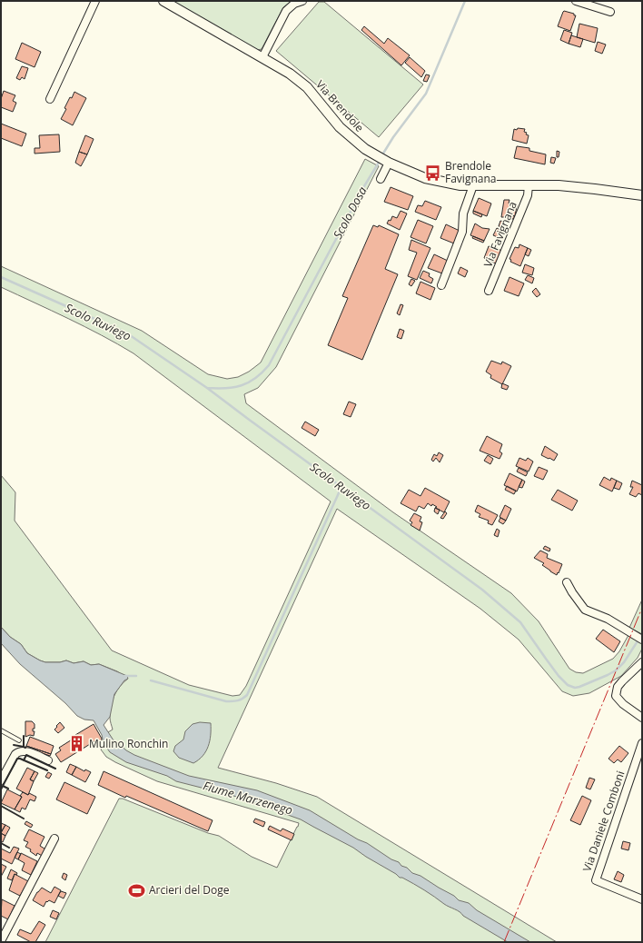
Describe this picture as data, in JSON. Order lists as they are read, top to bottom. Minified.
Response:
{"streets":{"street":["Via Brendole","Via Favignana","Via Daniele Comboni"]},"crossings":[["Via Brendole","Via Favignana"]],"water":["Scolo Dosa","Scolo Ruviego","Fiume Marzenego"],"places":{"bus stop":["Brendole Favignana"],"building":["Mulino Ronchin"],"sports":["Arcieri del Doge"]}}
